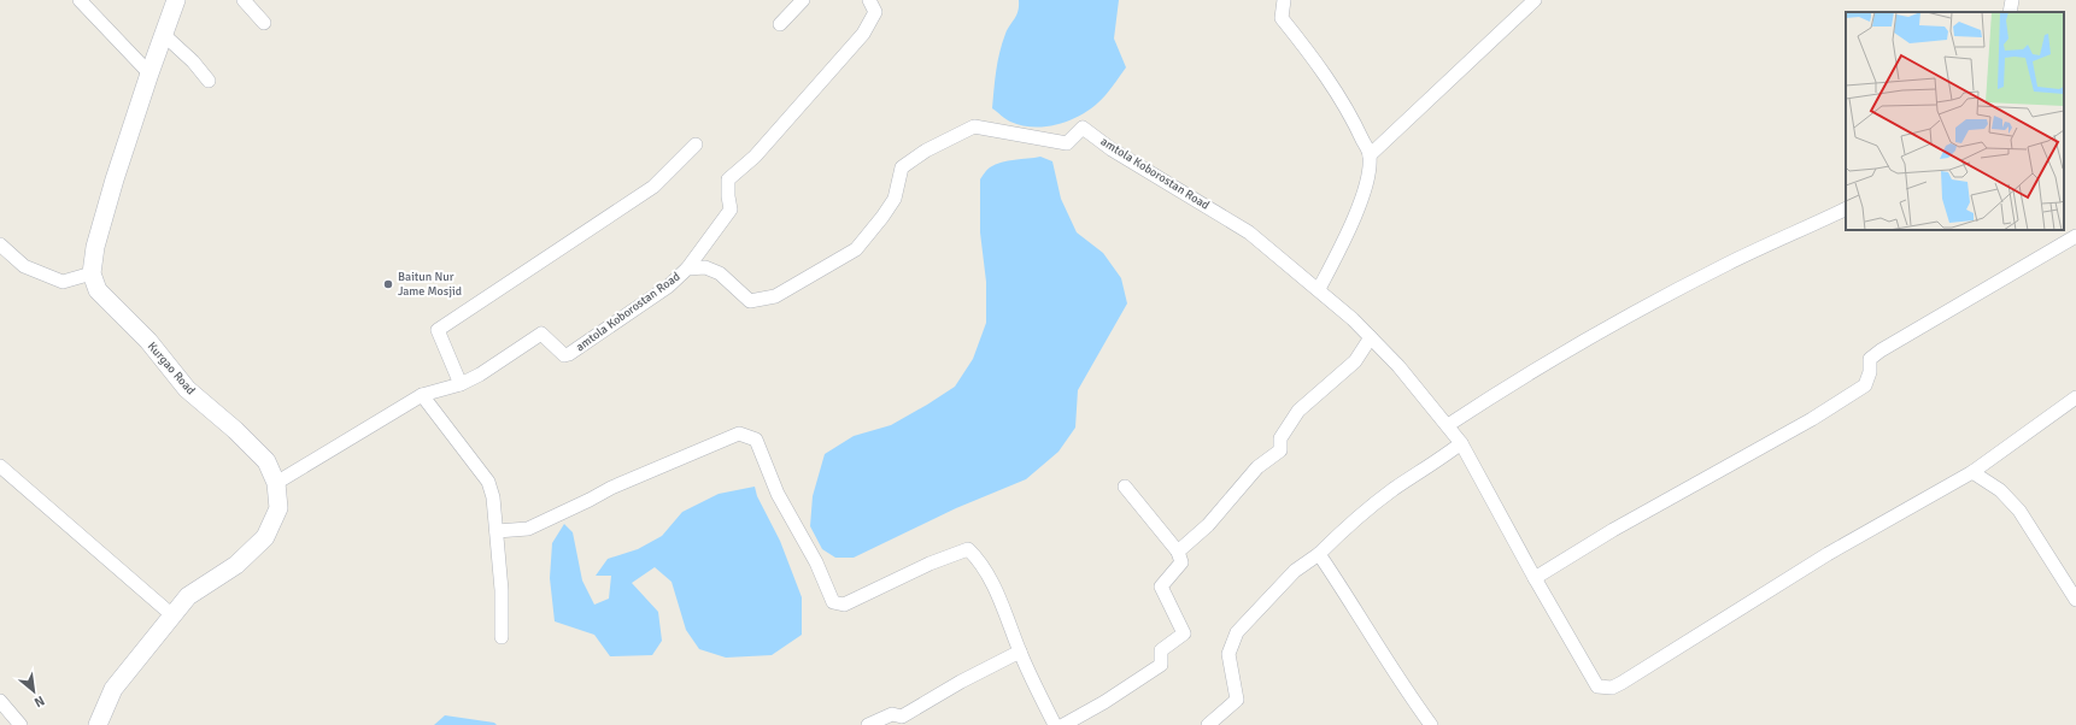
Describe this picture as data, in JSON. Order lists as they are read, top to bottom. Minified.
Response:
{"streets":{"street":["amtola Koborostan Road","Kurgao Road"]},"crossings":[["amtola Koborostan Road","Kurgao Road"]],"places":["Baitun Nur Jame Mosjid"],"north":"bottom right"}
